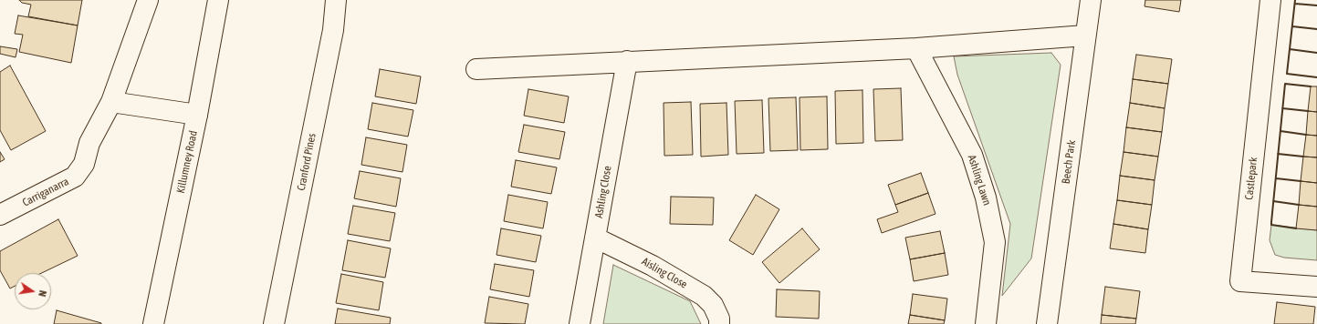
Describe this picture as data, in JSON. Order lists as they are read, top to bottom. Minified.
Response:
{"streets":{"street":["Killumney Road","Cranford Pines","Beech Park","Castlepark","Ashling Lawn","Carriganarra","Ashling Close","Aisling Close"]},"crossings":[["Ashling Close","Aisling Close"]],"north":"right"}
